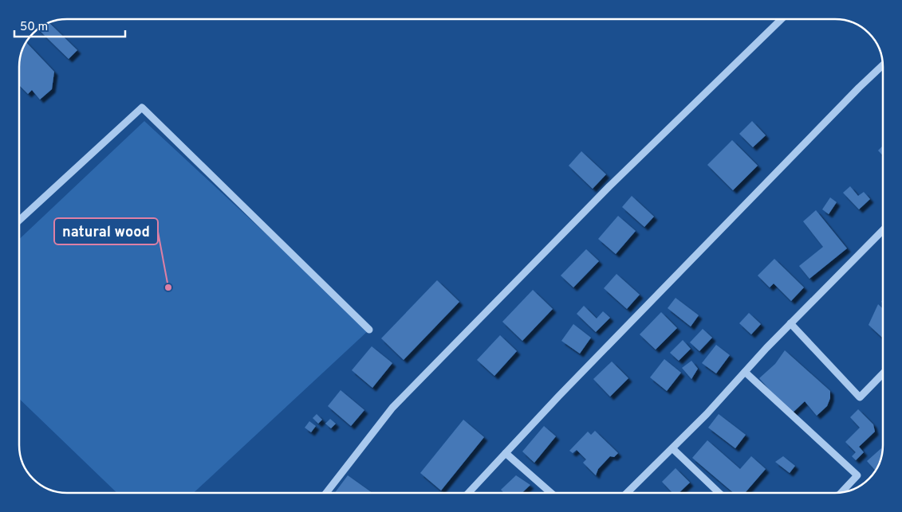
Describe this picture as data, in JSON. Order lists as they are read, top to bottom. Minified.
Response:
{"places":["natural wood"],"scale_bar":"50 m"}
